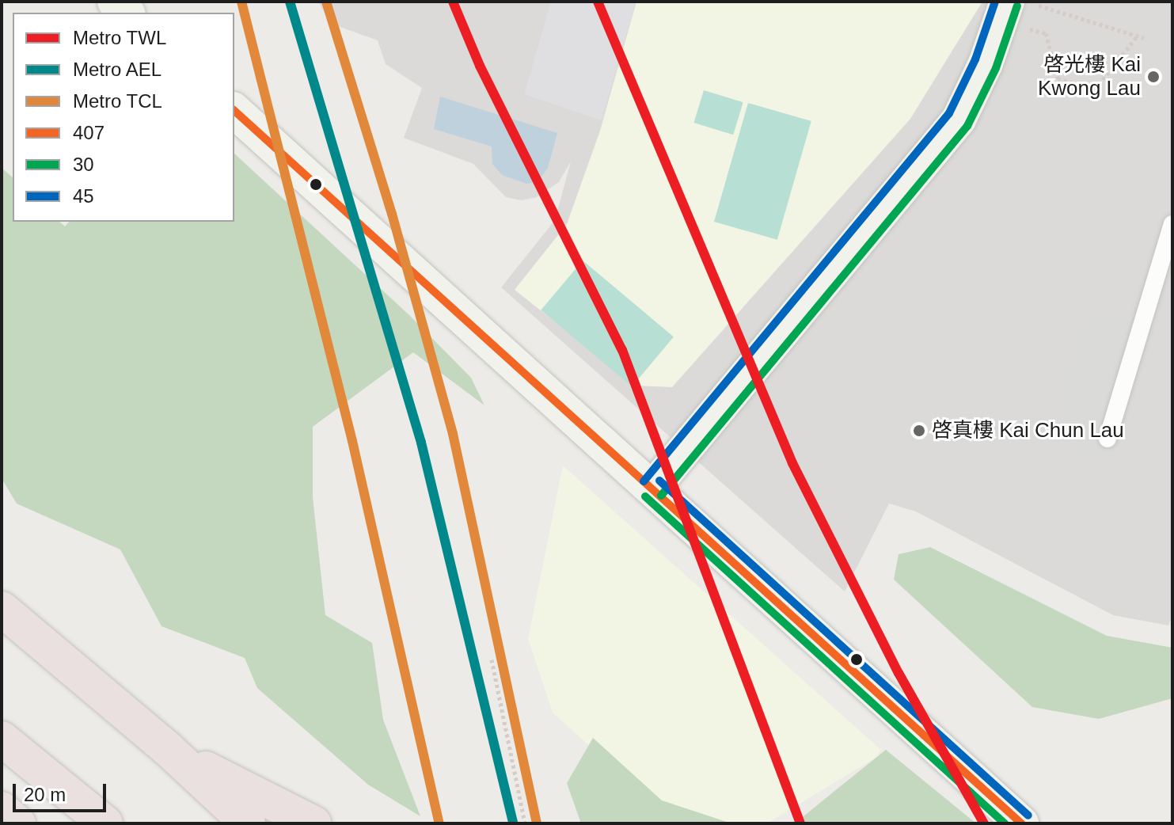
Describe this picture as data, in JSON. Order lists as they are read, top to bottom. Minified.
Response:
{"places":["啓光樓 Kai Kwong Lau","啓真樓 Kai Chun Lau"],"lines":["metro line TWL","metro line AEL","metro line TCL","transit line 45","transit line 30","transit line 407"],"legend":["Metro TWL","Metro AEL","Metro TCL","407","30","45"],"scale_bar":"20 m"}
